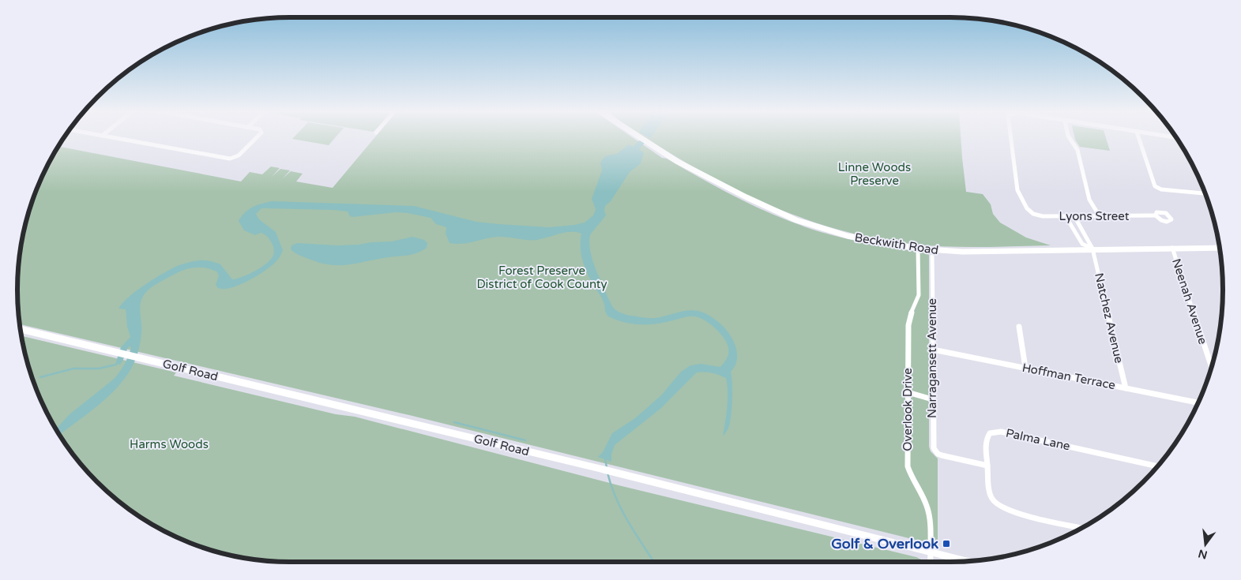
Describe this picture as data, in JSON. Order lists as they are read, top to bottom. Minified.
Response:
{"streets":{"main road":["Beckwith Road","Golf Road"],"street":["Lyons Street","Neenah Avenue","Natchez Avenue","Narragansett Avenue","Hoffman Terrace","Overlook Drive","Palma Lane"]},"crossings":[["Lyons Street","Natchez Avenue"],["Beckwith Road","Neenah Avenue"],["Beckwith Road","Natchez Avenue"],["Beckwith Road","Overlook Drive"],["Natchez Avenue","Hoffman Terrace"],["Narragansett Avenue","Hoffman Terrace"],["Narragansett Avenue","Palma Lane"],["Golf Road","Overlook Drive"]],"parks":["Linne Woods Preserve","Forest Preserve District of Cook County","Harms Woods"],"places":{"transit":["Golf & Overlook"]},"north":"bottom"}
